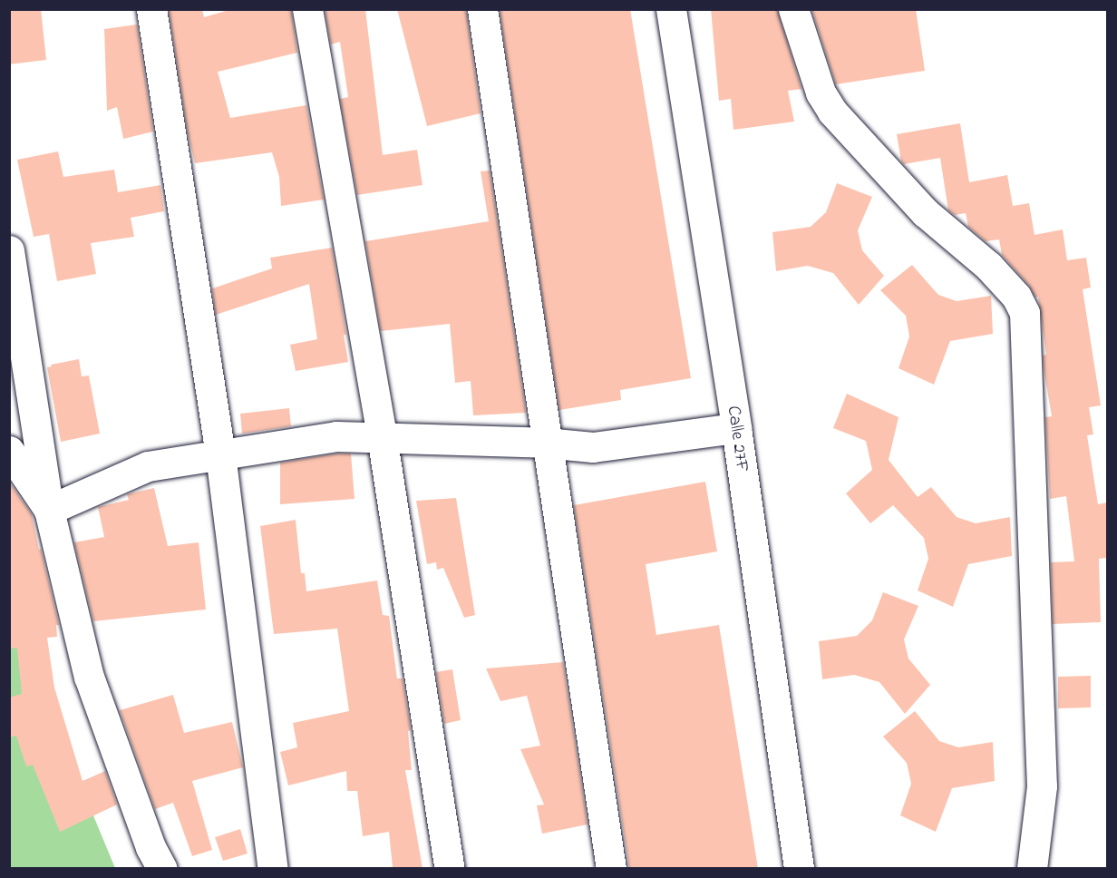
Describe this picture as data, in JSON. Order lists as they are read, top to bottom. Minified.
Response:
{"streets":{"street":["Calle 27F"]}}
